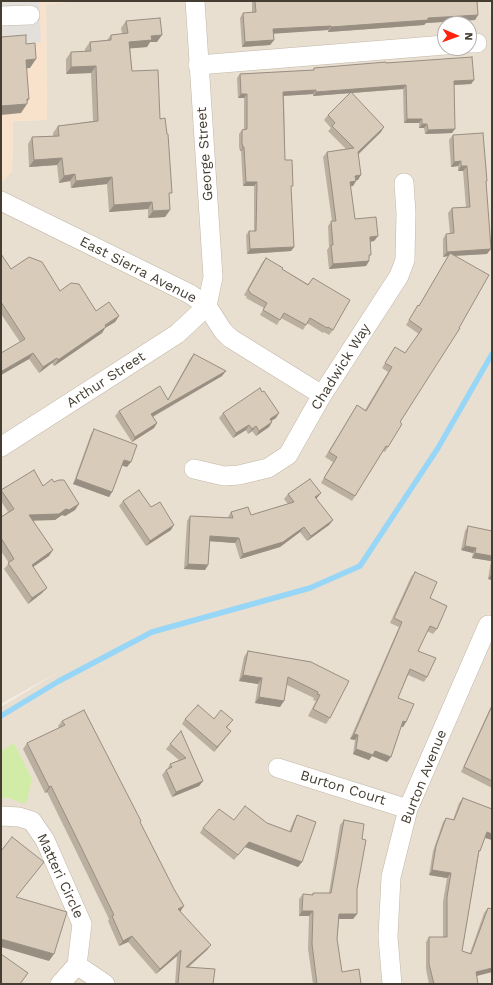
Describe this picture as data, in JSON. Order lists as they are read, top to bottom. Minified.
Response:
{"streets":{"street":["George Street","East Sierra Avenue","Chadwick Way","Arthur Street","Burton Avenue","Burton Court","Matteri Circle"]},"crossings":[["George Street","East Sierra Avenue"],["George Street","Arthur Street"],["East Sierra Avenue","Chadwick Way"],["East Sierra Avenue","Arthur Street"],["Burton Avenue","Burton Court"]],"north":"right"}
